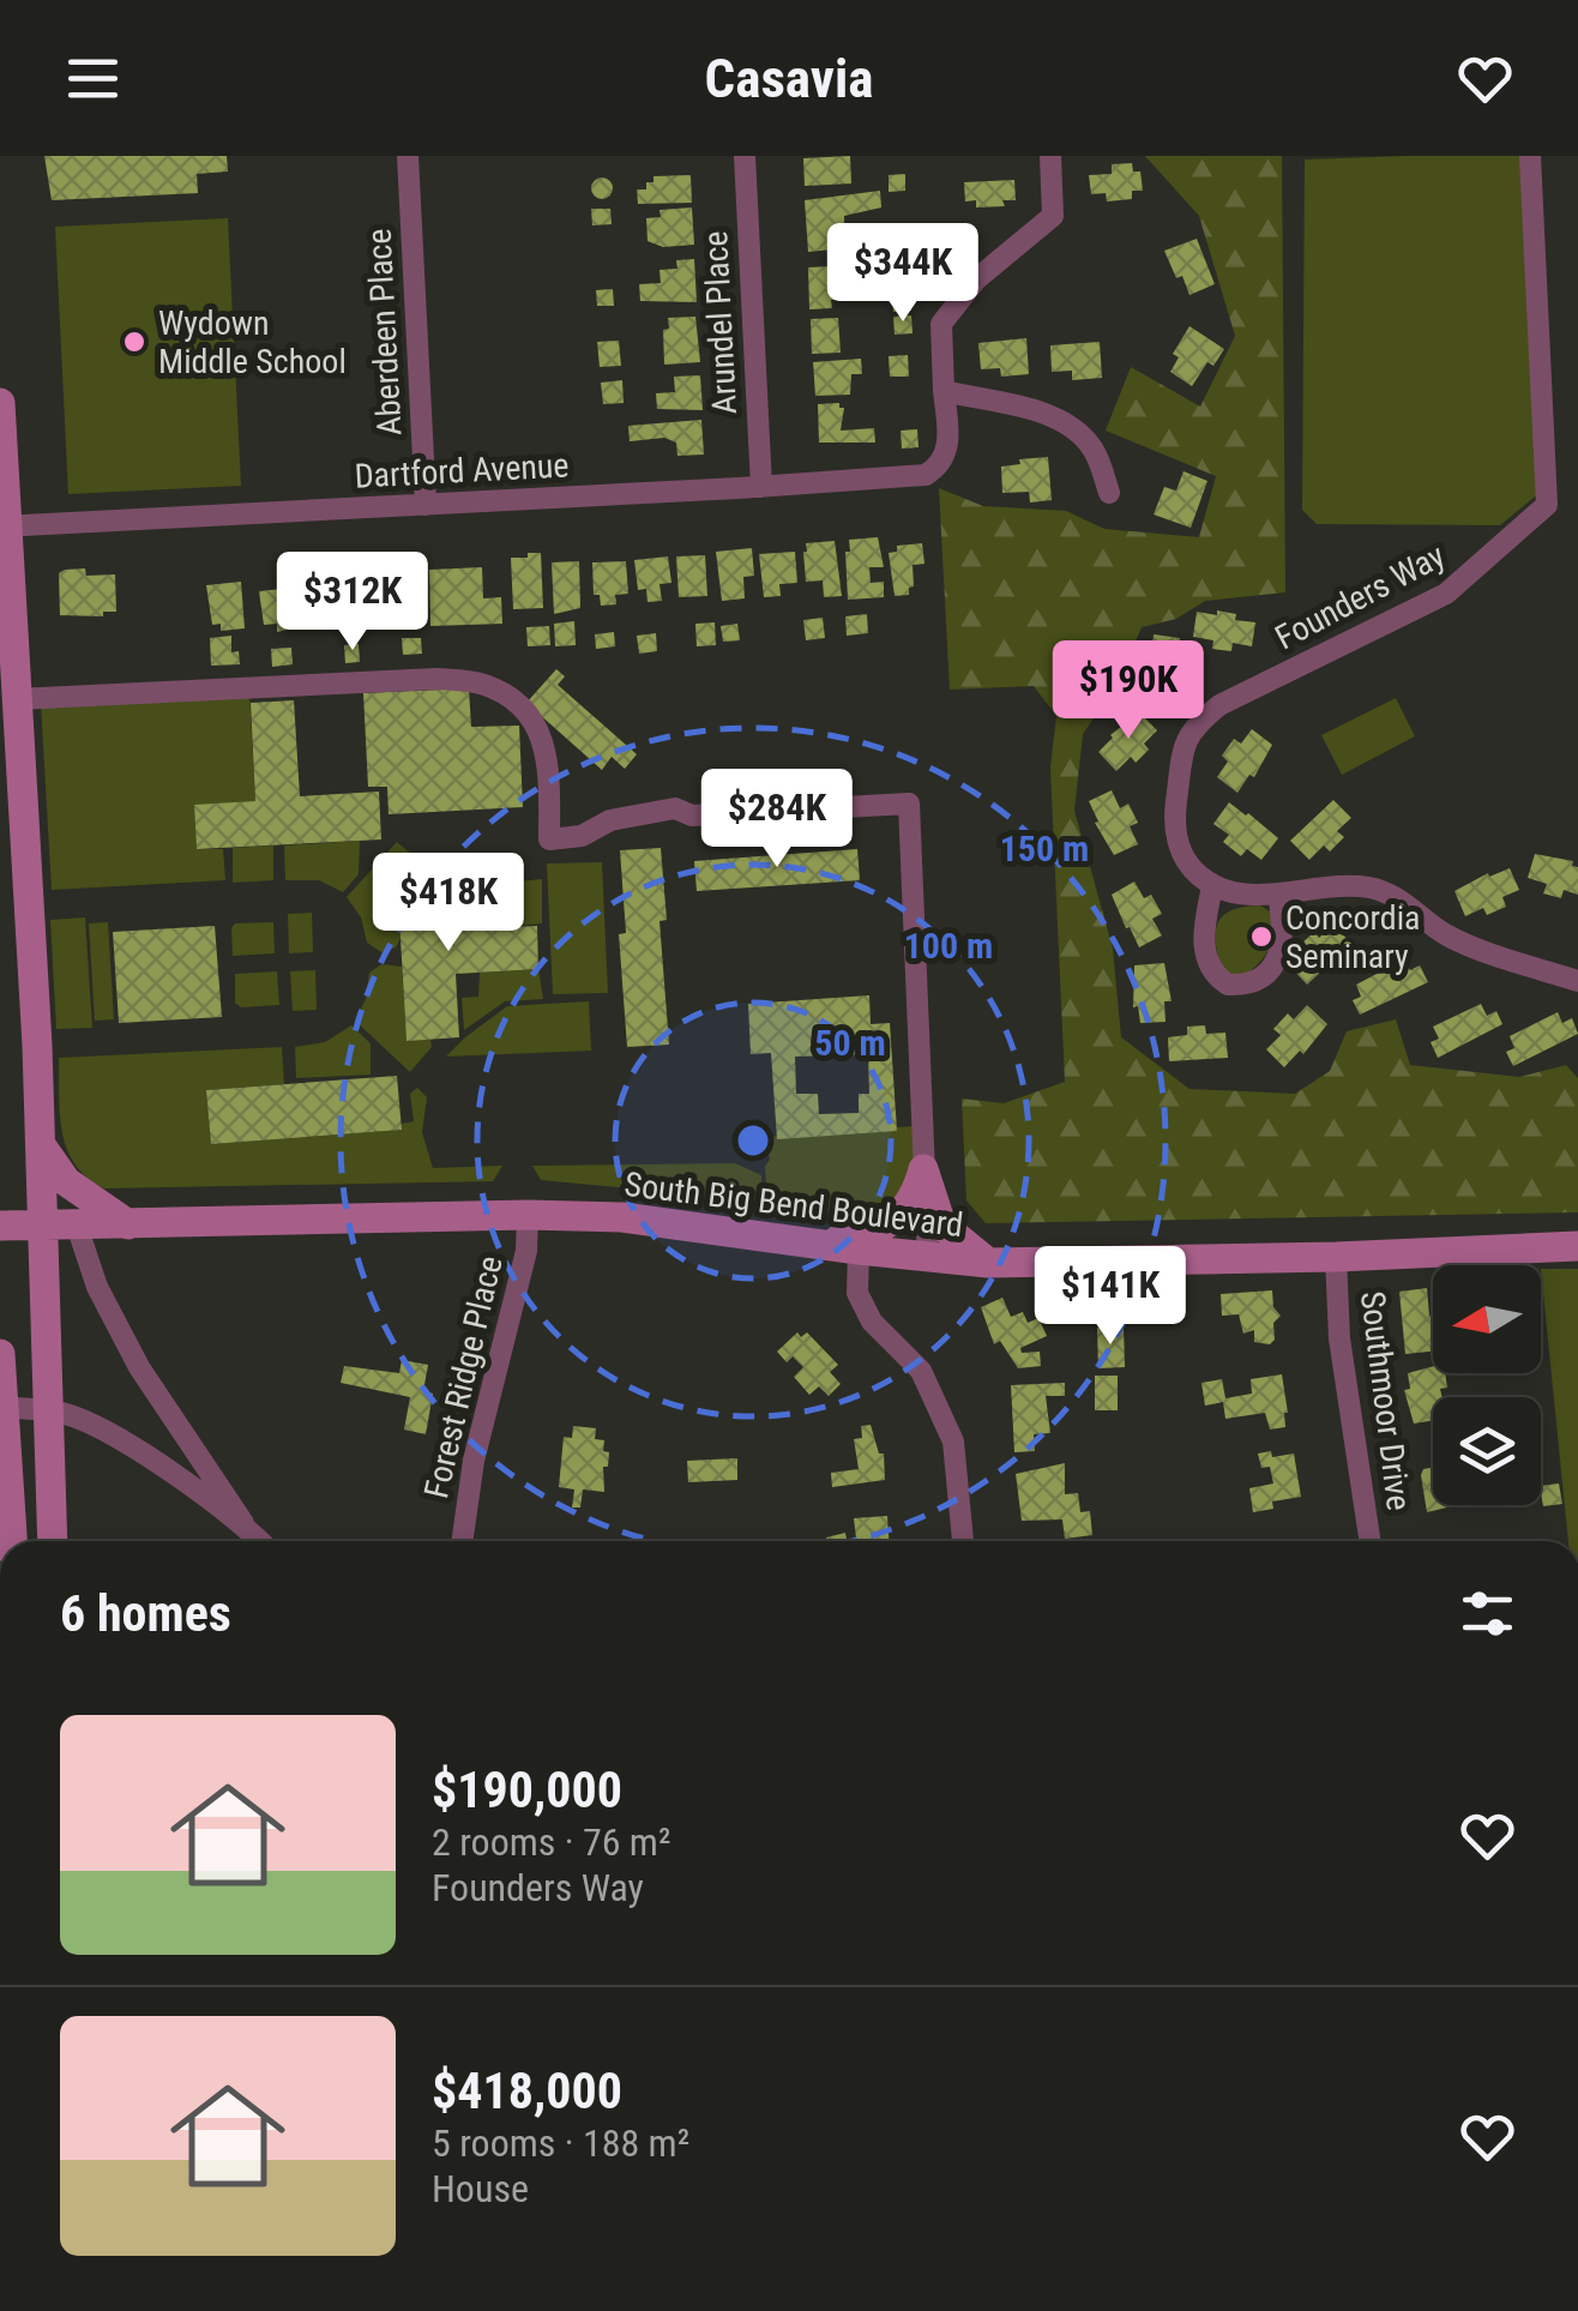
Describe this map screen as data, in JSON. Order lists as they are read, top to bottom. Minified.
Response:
{"streets":{"main road":["South Big Bend Boulevard"],"street":["Arundel Place","Aberdeen Place","Dartford Avenue","Founders Way","Forest Ridge Place","Southmoor Drive"]},"crossings":[["Arundel Place","Dartford Avenue"],["Aberdeen Place","Dartford Avenue"],["South Big Bend Boulevard","Forest Ridge Place"],["South Big Bend Boulevard","Southmoor Drive"]],"places":["Wydown Middle School","Concordia Seminary"],"north":"left","page":{"header":"Casavia","price":["$344K","$312K","$190K","$284K","$418K","$141K"],"heading":"6 homes","list":[{"name":"$190,000","note":"2 rooms · 76 m² · Founders Way"},{"name":"$418,000","note":"5 rooms · 188 m² · House"}]},"rings":["150 m","100 m","50 m"]}
